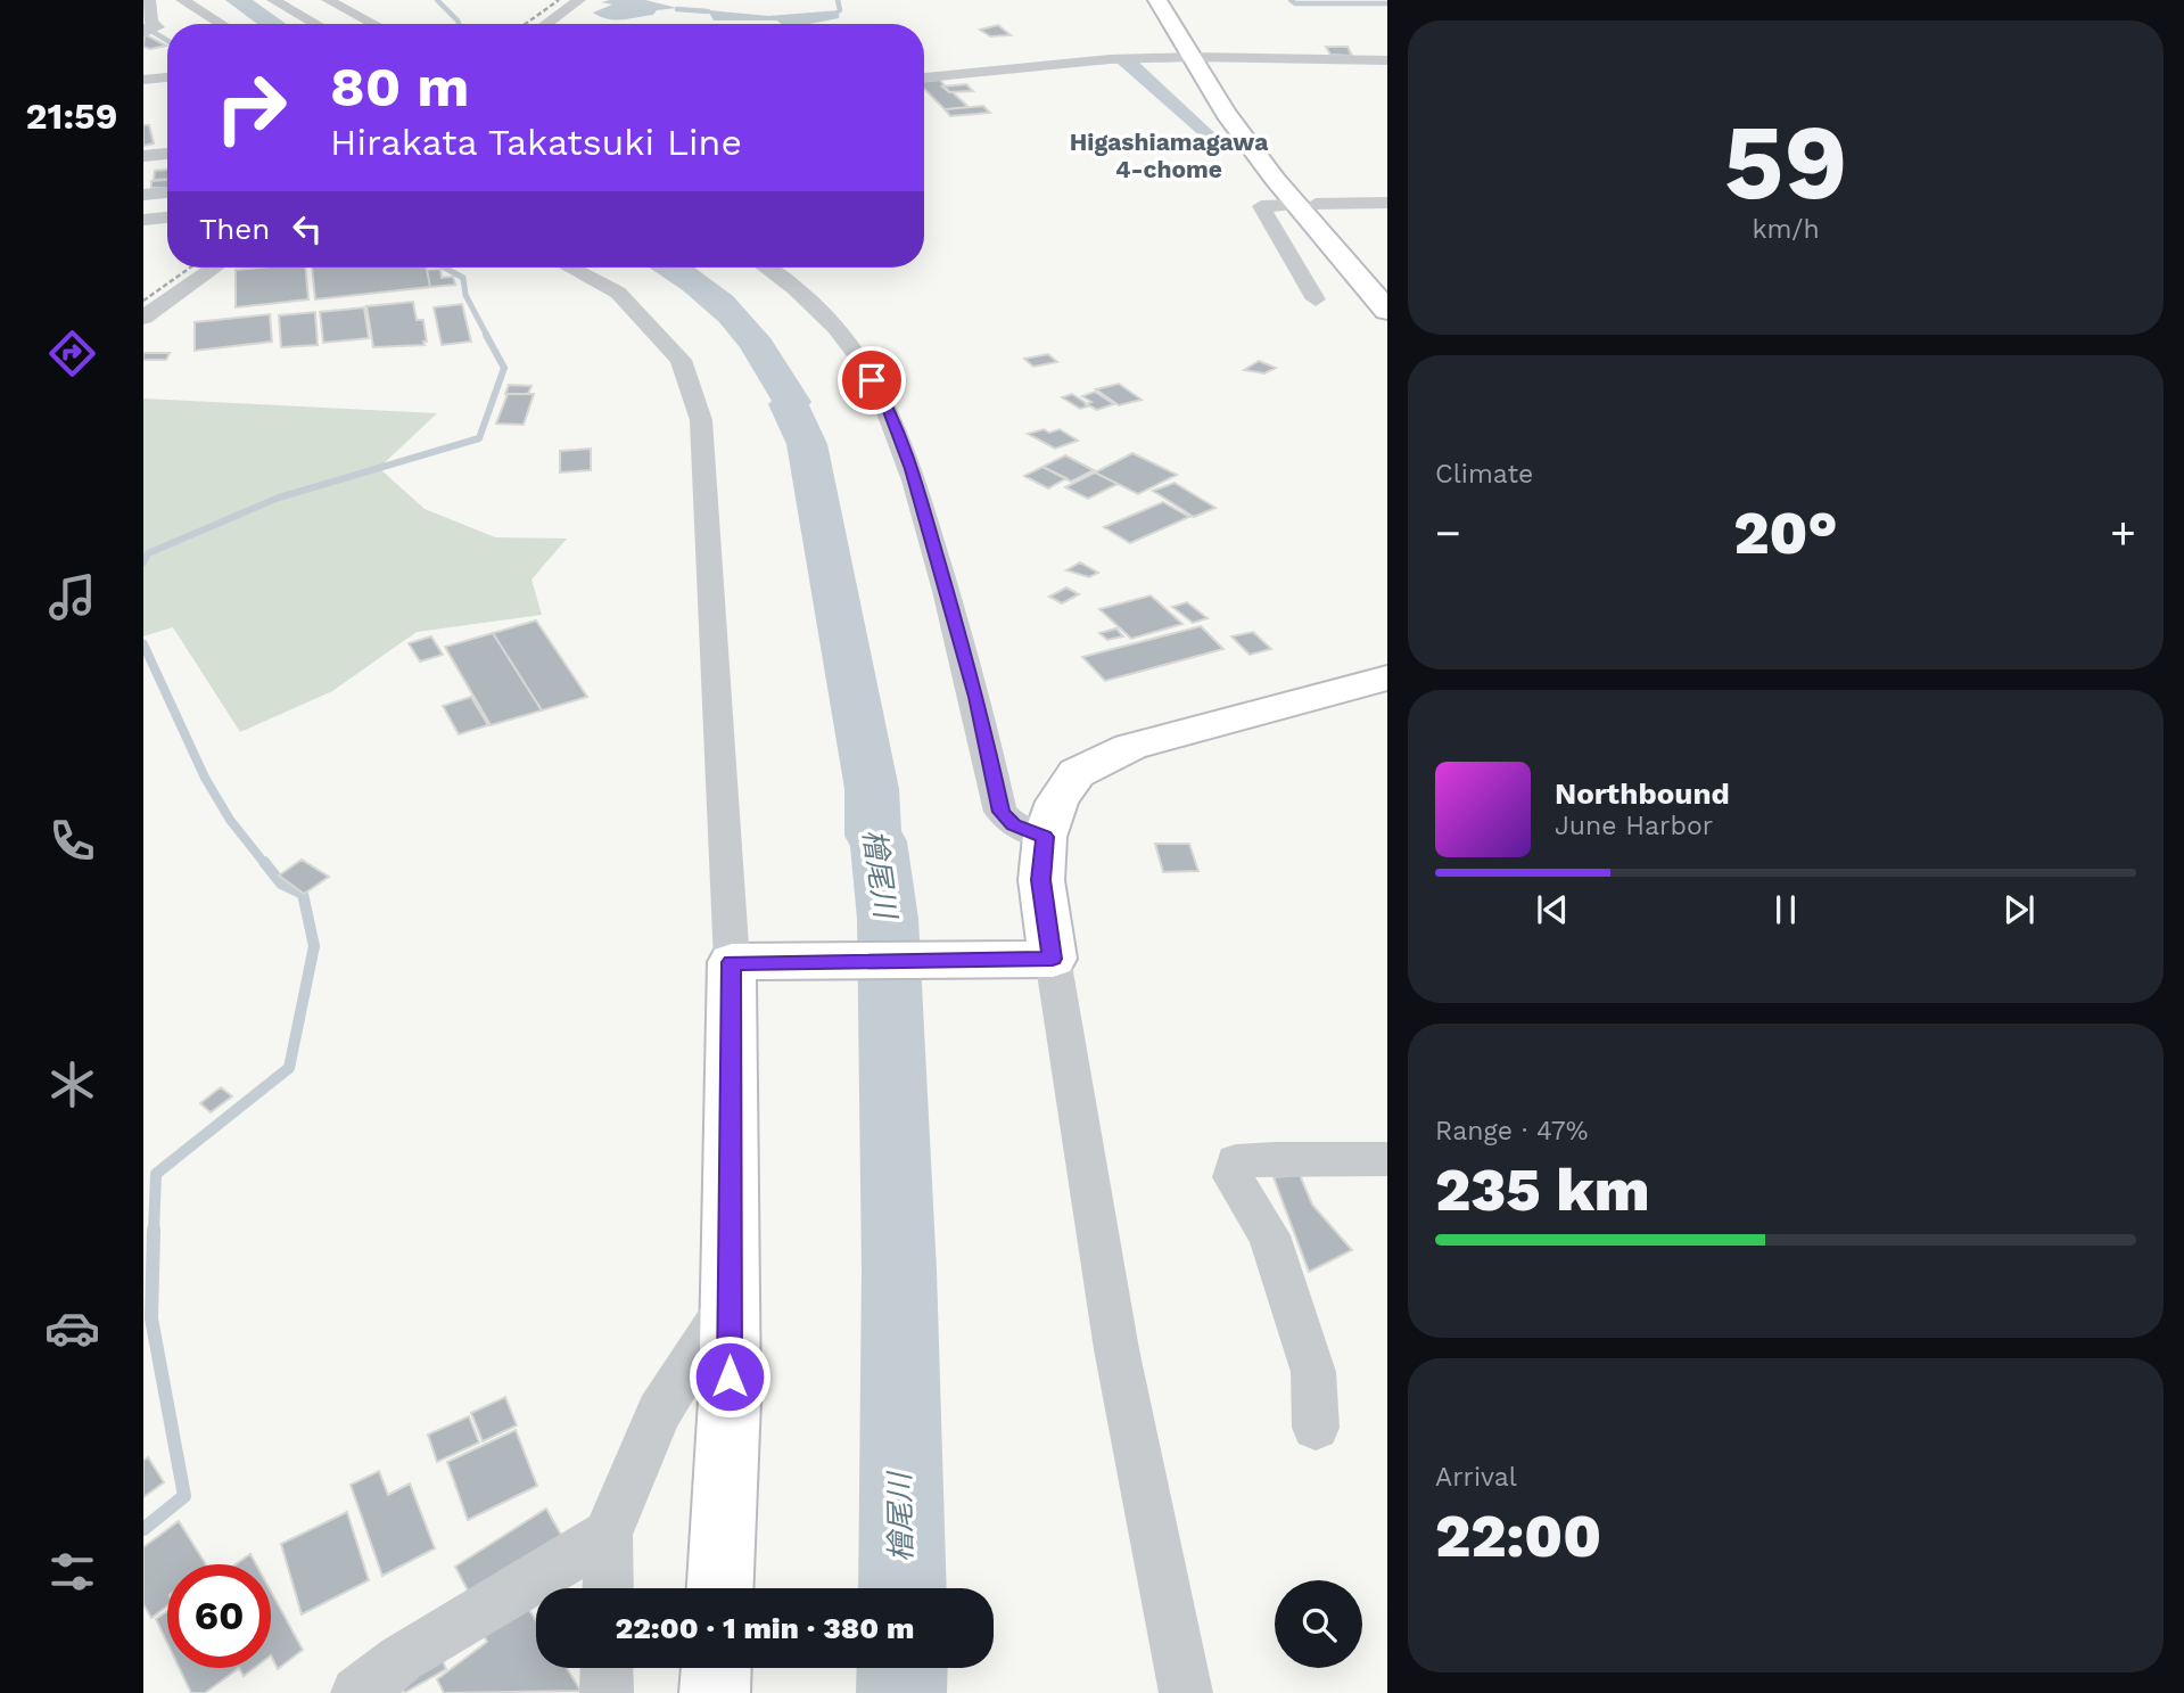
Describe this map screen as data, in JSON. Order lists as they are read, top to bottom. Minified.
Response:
{"districts":["Higashiamagawa 4-chome"],"water":["檜尾川"],"page":{"tabs":"21:59","tile":[["59","km/h"],"Climate",["Range · 47%","235 km"],["Arrival","22:00"]],"turn":["80 m","Hirakata Takatsuki Line"],"then":"Then","heat":["−","20°","+"],"song":["Northbound","June Harbor"],"limit":"60","trip":"22:00 · 1 min · 380 m"}}
